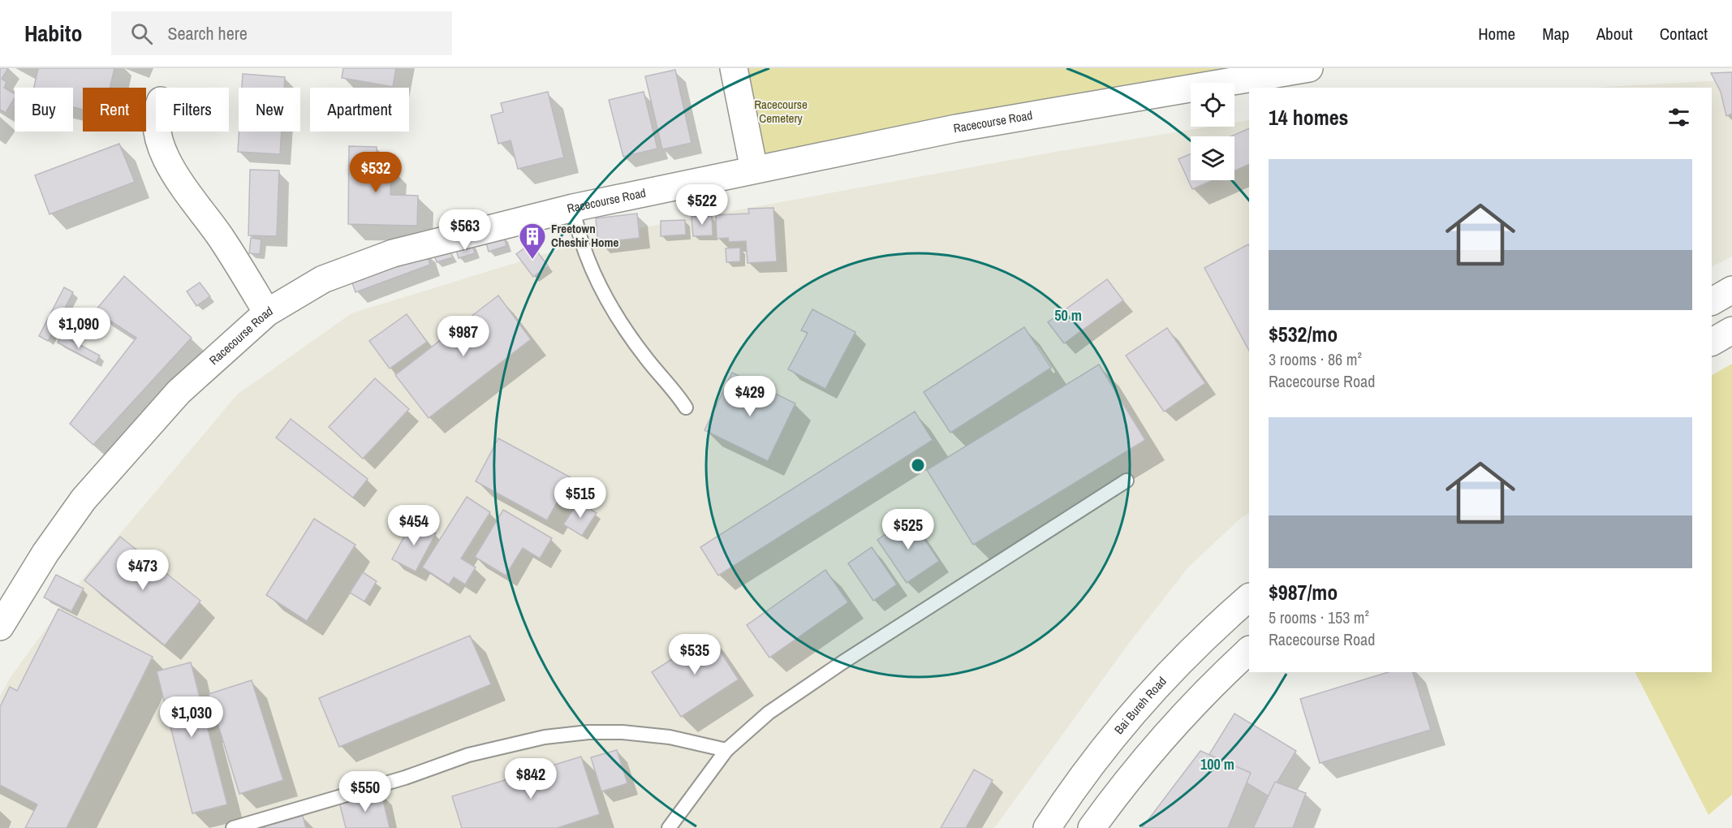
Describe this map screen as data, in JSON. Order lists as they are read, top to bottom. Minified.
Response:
{"streets":{"main road":["Racecourse Road","Bai Bureh Road"]},"parks":["Racecourse Cemetery"],"places":{"building":["Freetown Cheshir Home"]},"page":{"header":"Habito","search":"Search here","nav":["Home","Map","About","Contact"],"chip":["Buy","Rent","Filters","New","Apartment"],"heading":"14 homes","list":[{"name":"$532/mo","note":"3 rooms · 86 m² · Racecourse Road"},{"name":"$987/mo","note":"5 rooms · 153 m² · Racecourse Road"}],"price":["$532","$522","$563","$1,090","$987","$429","$515","$454","$525","$473","$535","$1,030","$842","$550"]},"rings":["50 m","100 m"]}
